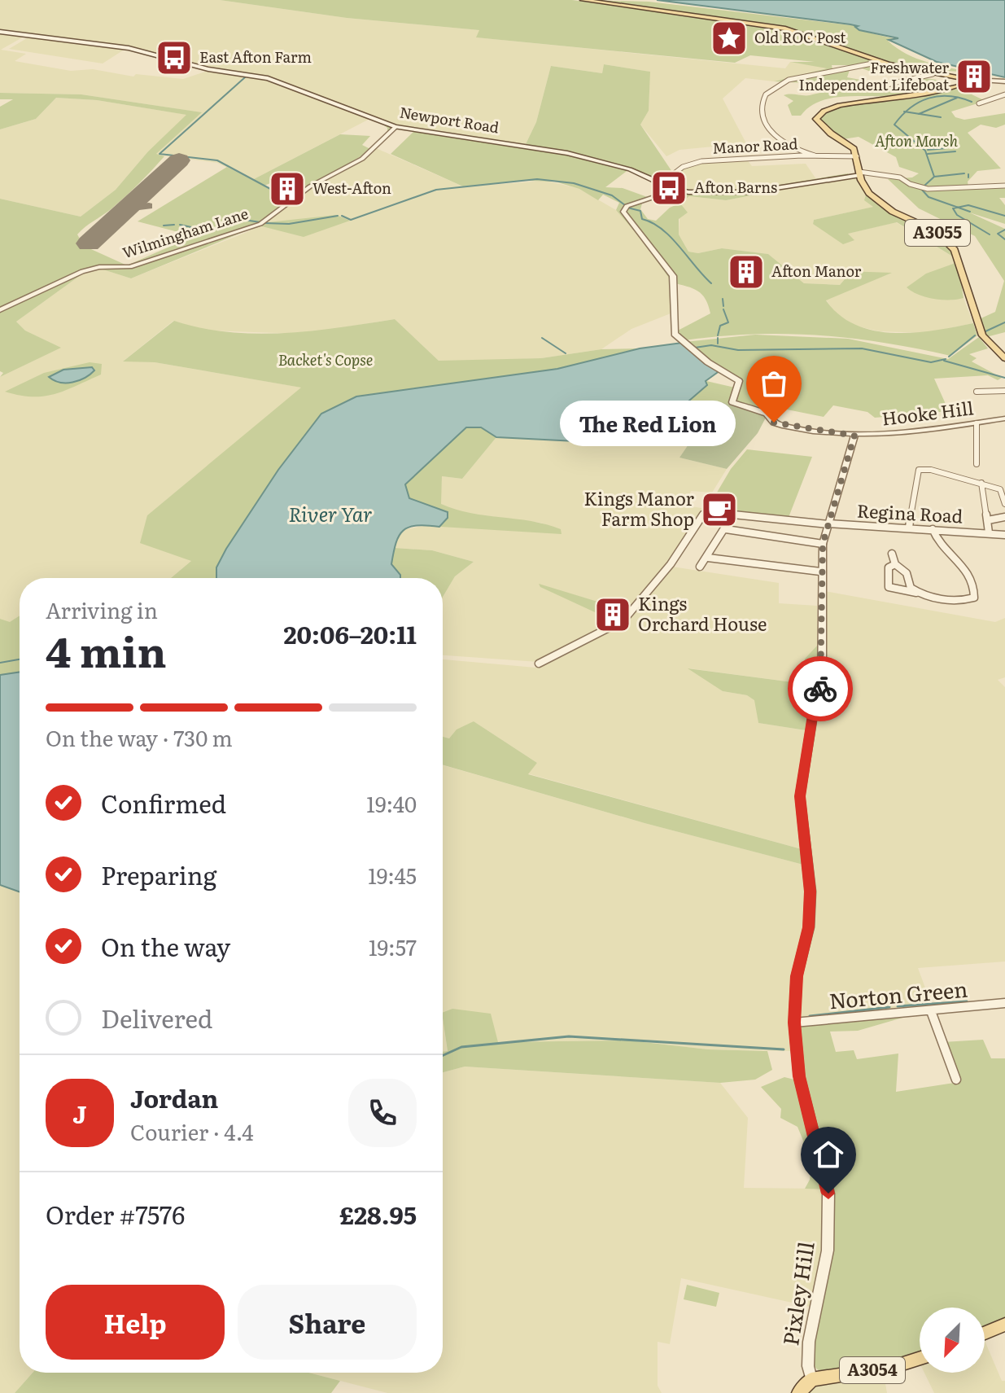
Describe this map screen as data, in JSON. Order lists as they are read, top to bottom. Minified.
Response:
{"streets":{"main road":["Newport Road","A3055","A3054"],"street":["Manor Road","Wilmingham Lane","Hooke Hill","Regina Road","Norton Green","Pixley Hill"]},"crossings":[["Newport Road","Manor Road"],["Newport Road","A3055"],["Newport Road","Wilmingham Lane"],["Newport Road","Hooke Hill"],["Manor Road","A3055"],["Hooke Hill","Pixley Hill"],["Regina Road","Pixley Hill"],["Norton Green","Pixley Hill"],["Pixley Hill","A3054"]],"water":["River Yar"],"parks":["Afton Marsh","Backet's Copse"],"places":{"place":["Old ROC Post"],"bus stop":["East Afton Farm","Afton Barns"],"building":["Freshwater Independent Lifeboat","West-Afton","Afton Manor","Kings Orchard House"],"other":["The Red Lion"],"cafe":["Kings Manor Farm Shop"]},"north":"bottom left","page":{"bubble":"The Red Lion","heading":["4 min","Arriving in","20:06–20:11"],"panel":["Jordan","Courier · 4.4","Order #7576","£28.95"],"bar":"On the way · 730 m","list":[["Confirmed","19:40"],["Preparing","19:45"],["On the way","19:57"],"Delivered"],"round":"J","buttons":["Help","Share"]}}
